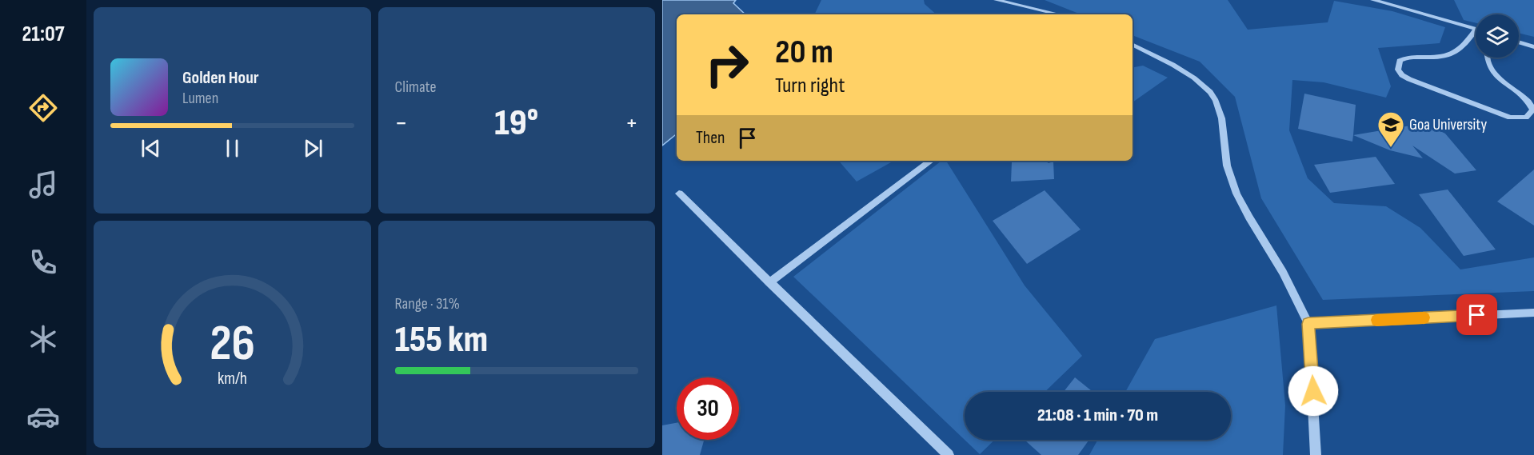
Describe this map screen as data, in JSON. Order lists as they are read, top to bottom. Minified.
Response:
{"places":{"school or university":["Goa University"]},"page":{"tabs":"21:07","tile":["Climate",["Range · 31%","155 km"]],"turn":["20 m","Turn right"],"song":["Golden Hour","Lumen"],"heat":["−","19°","+"],"then":"Then","limit":"30","trip":"21:08 · 1 min · 70 m","gauge":["26","km/h"]}}
